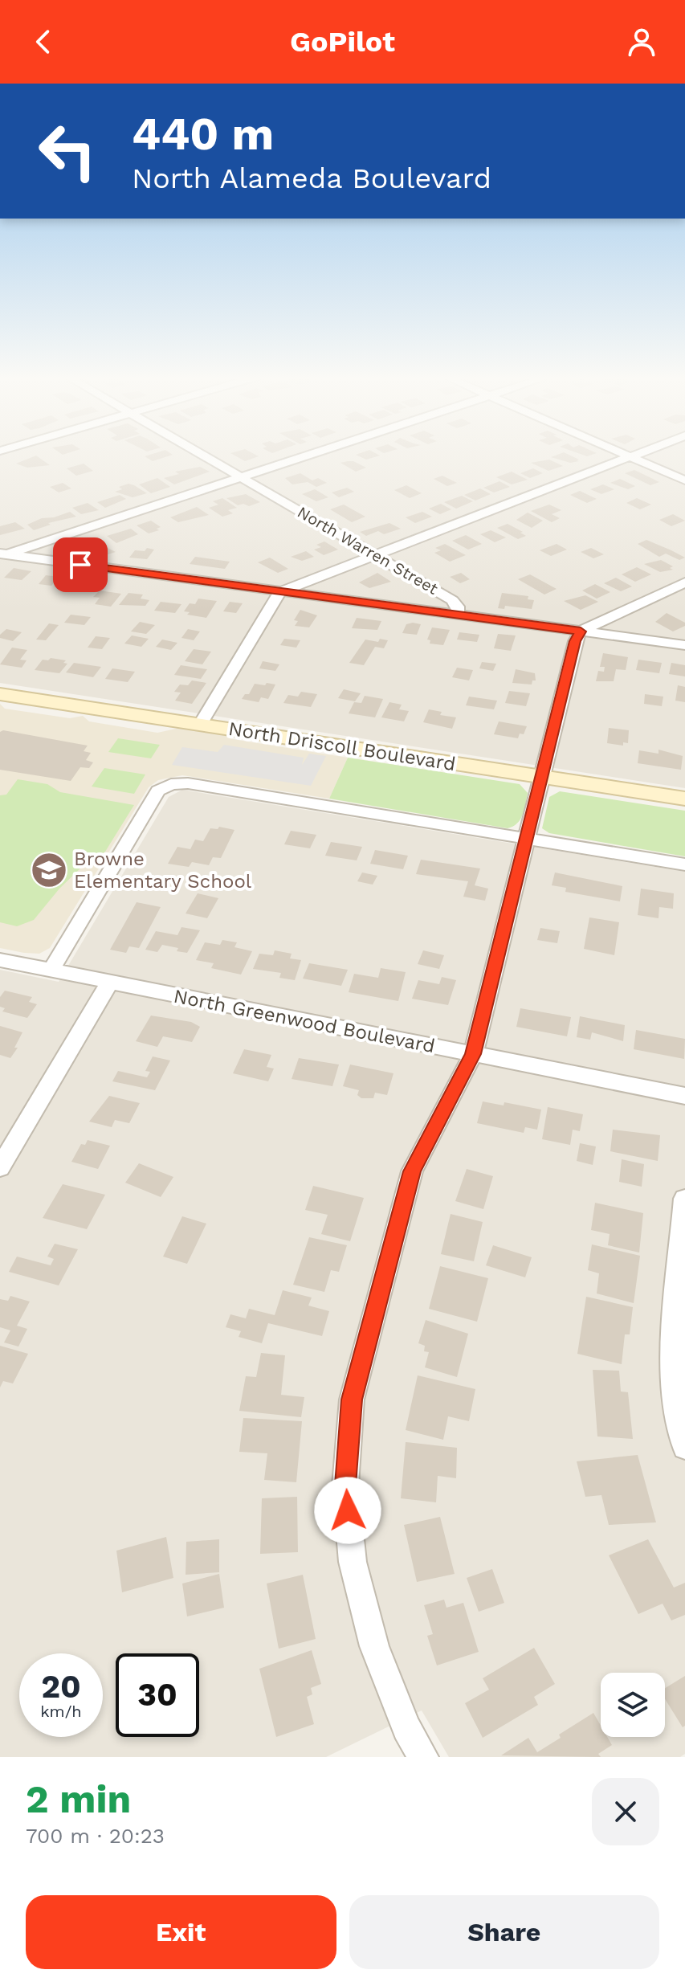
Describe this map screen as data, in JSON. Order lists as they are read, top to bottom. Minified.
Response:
{"streets":{"main road":["North Driscoll Boulevard"],"street":["North Warren Street","North Greenwood Boulevard"]},"places":{"school or university":["Browne Elementary School"]},"page":{"header":"GoPilot","turn":["440 m","North Alameda Boulevard"],"speed":"20 km/h","limit":"30","heading":["2 min","700 m · 20:23"],"buttons":["Exit","Share"]}}
